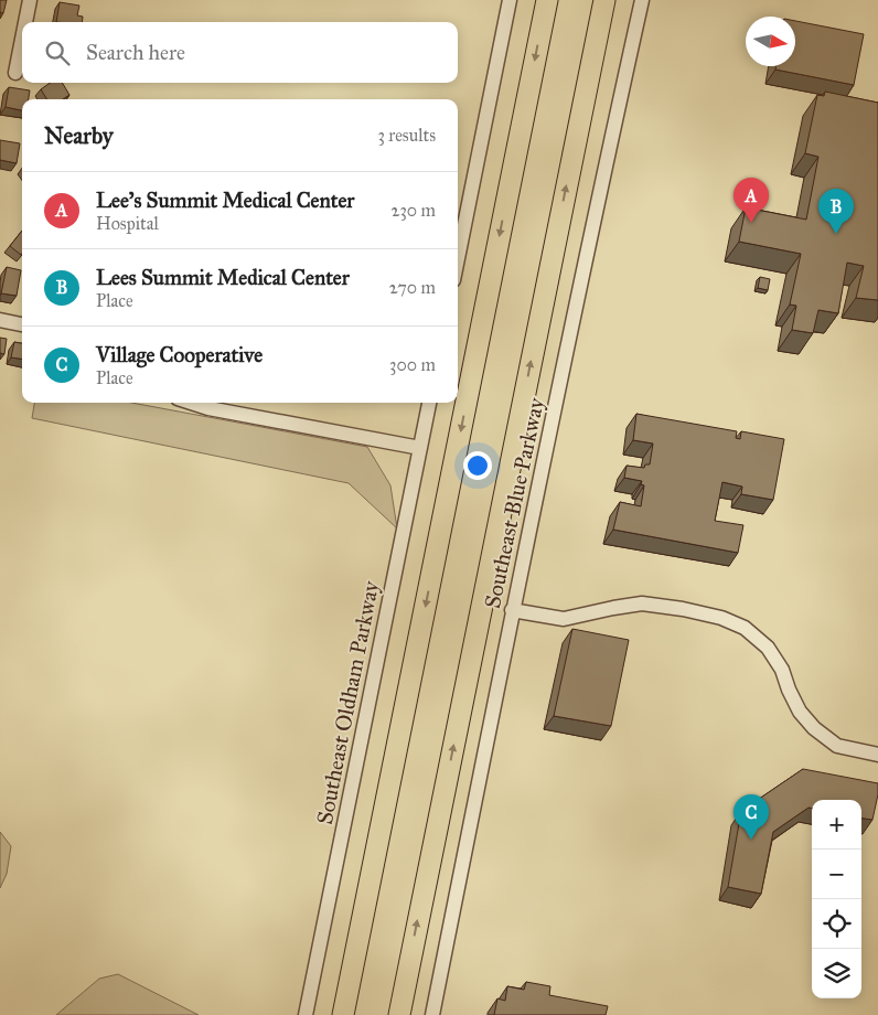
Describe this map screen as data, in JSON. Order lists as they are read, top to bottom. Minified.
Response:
{"streets":{"street":["Southeast Blue Parkway","Southeast Oldham Parkway"]},"north":"right","page":{"search":"Search here","heading":["Nearby","3 results"],"list":[{"mark":"A","name":"Lee's Summit Medical Center","note":"Hospital","value":"230 m"},{"mark":"B","name":"Lees Summit Medical Center","note":"Place","value":"270 m"},{"mark":"C","name":"Village Cooperative","note":"Place","value":"300 m"}],"pins":["A","B","C"],"map_buttons":["+","−"]}}
